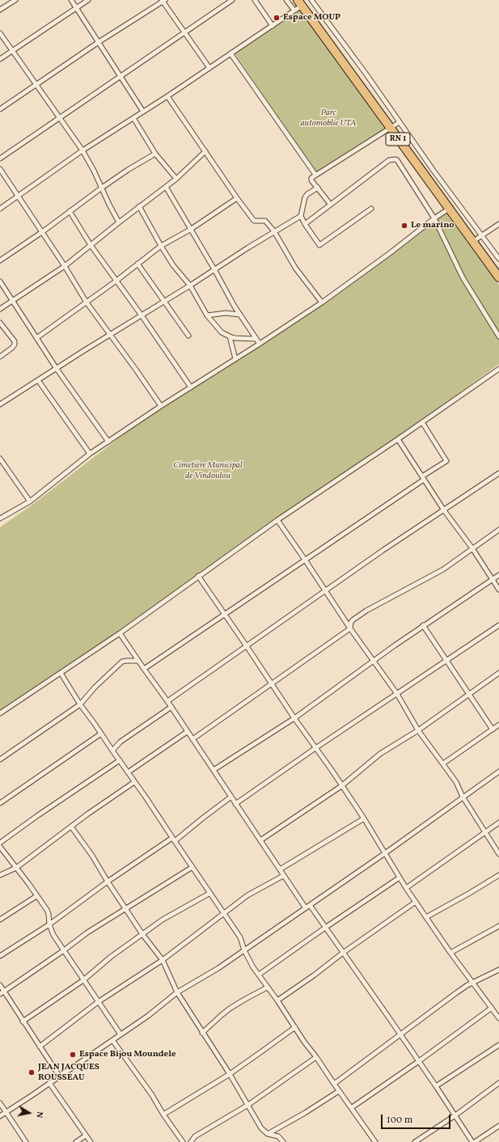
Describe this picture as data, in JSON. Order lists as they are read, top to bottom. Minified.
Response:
{"streets":{"highway":["RN 1"]},"parks":["Parc automoblie UTA","Cimetière Municipal de Vindoulou"],"places":["Espace MOUP","Le marino","Espace Bijou Moundele","JEAN JACQUES ROUSSEAU"],"scale_bar":"100 m","north":"right"}
